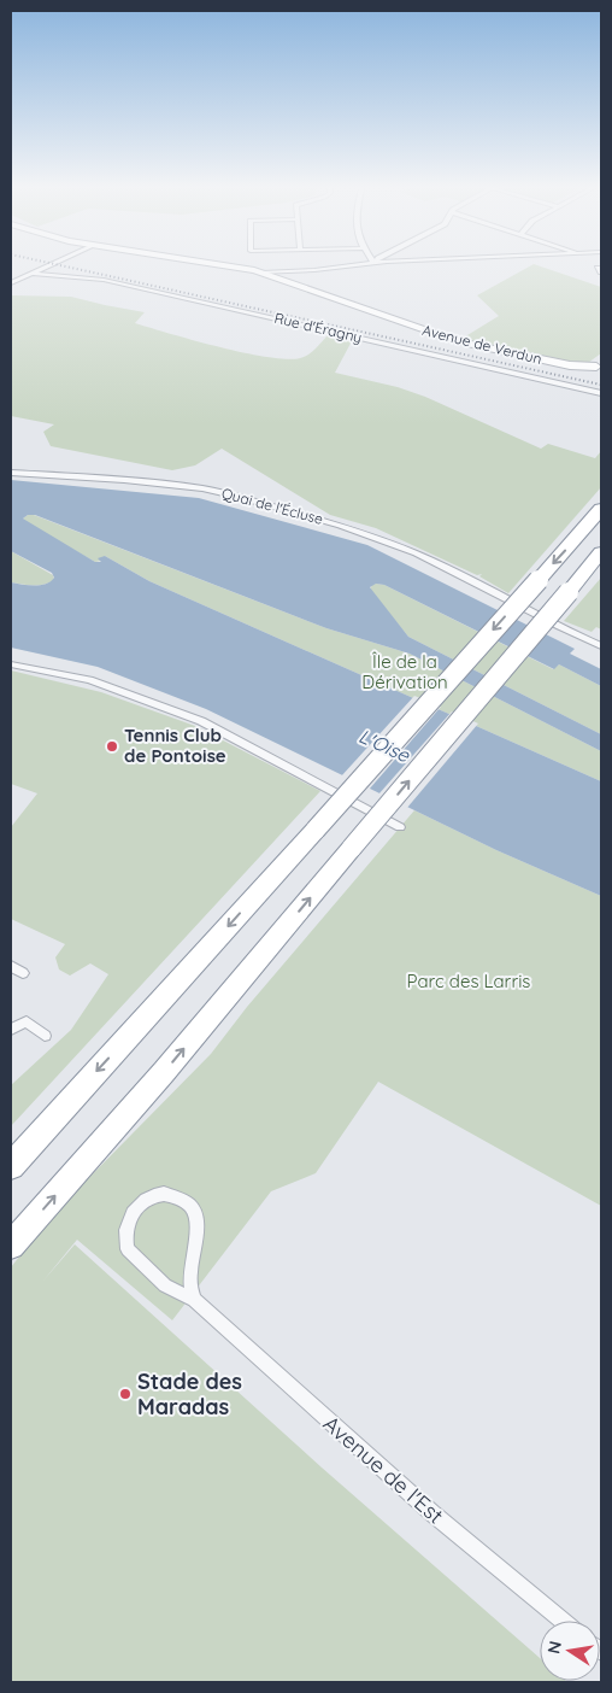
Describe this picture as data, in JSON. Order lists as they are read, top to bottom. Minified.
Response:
{"streets":{"main road":["Avenue de Verdun"],"street":["Rue d'Éragny","Quai de l'Écluse","Avenue de l'Est"]},"water":["L'Oise"],"parks":["Île de la Dérivation","Parc des Larris"],"places":["Tennis Club de Pontoise","Stade des Maradas"],"north":"left"}
